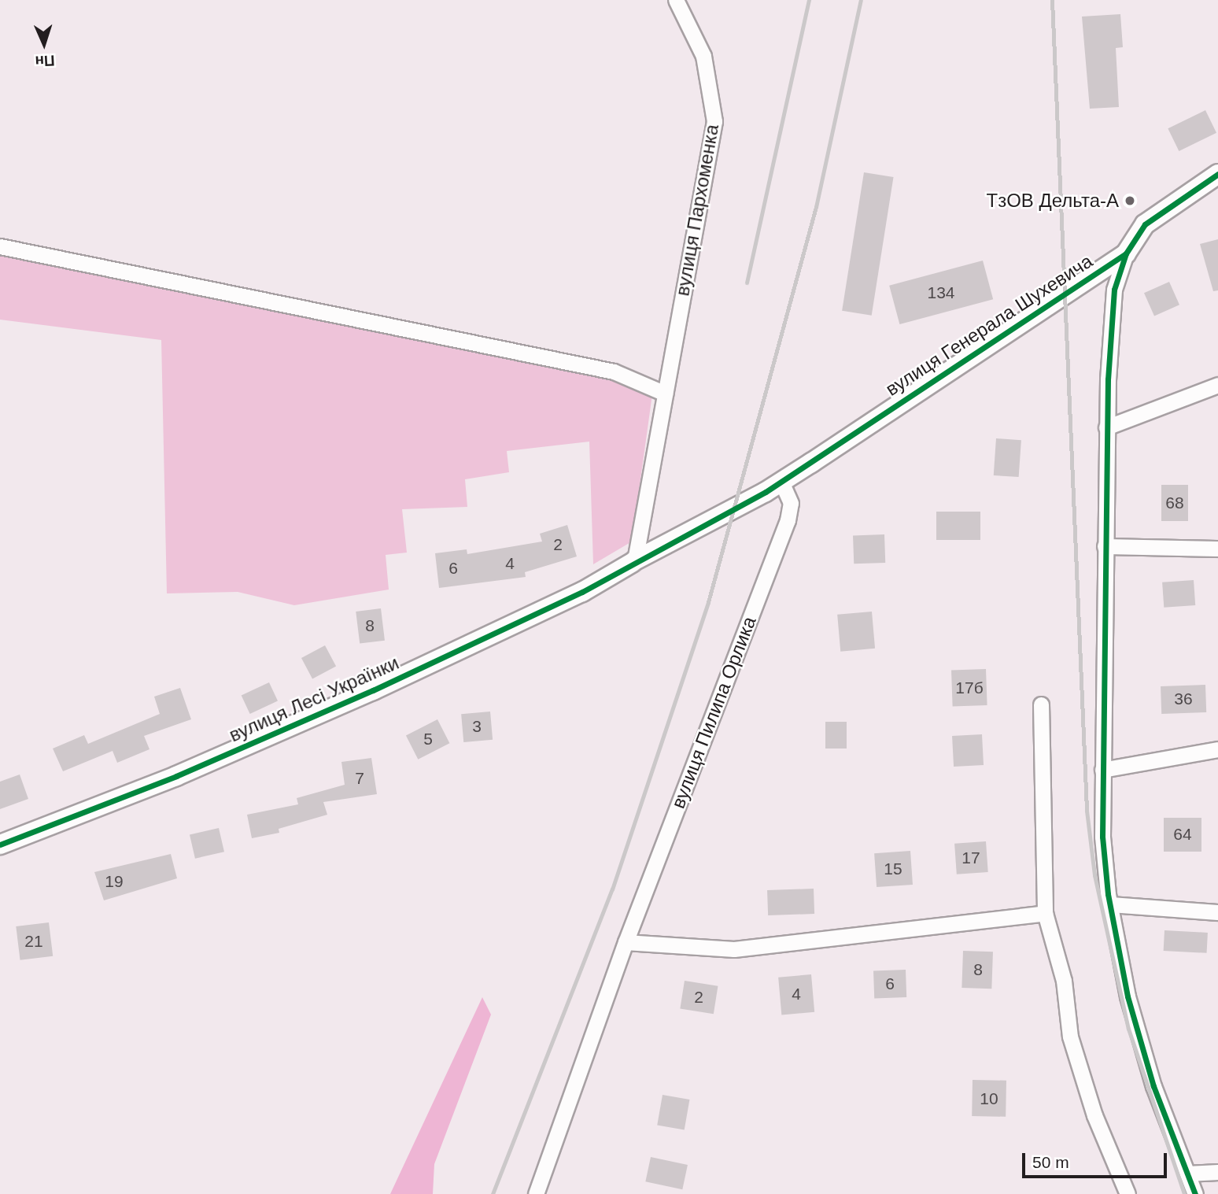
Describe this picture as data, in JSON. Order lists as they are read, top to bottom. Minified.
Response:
{"streets":{"street":["вулиця Пархоменка","вулиця Генерала Шухевича","вулиця Лесі Українки","вулиця Пилипа Орлика"]},"crossings":[["вулиця Пархоменка","вулиця Генерала Шухевича"],["вулиця Пархоменка","вулиця Лесі Українки"],["вулиця Генерала Шухевича","вулиця Лесі Українки"],["вулиця Генерала Шухевича","вулиця Пилипа Орлика"]],"places":["ТзОВ Дельта-А"],"house_numbers":["134","68","2","4","6","8","17б","36","3","5","7","64","17","15","19","21","8","6","4","2","10"],"scale_bar":"50 m","north":"bottom"}
